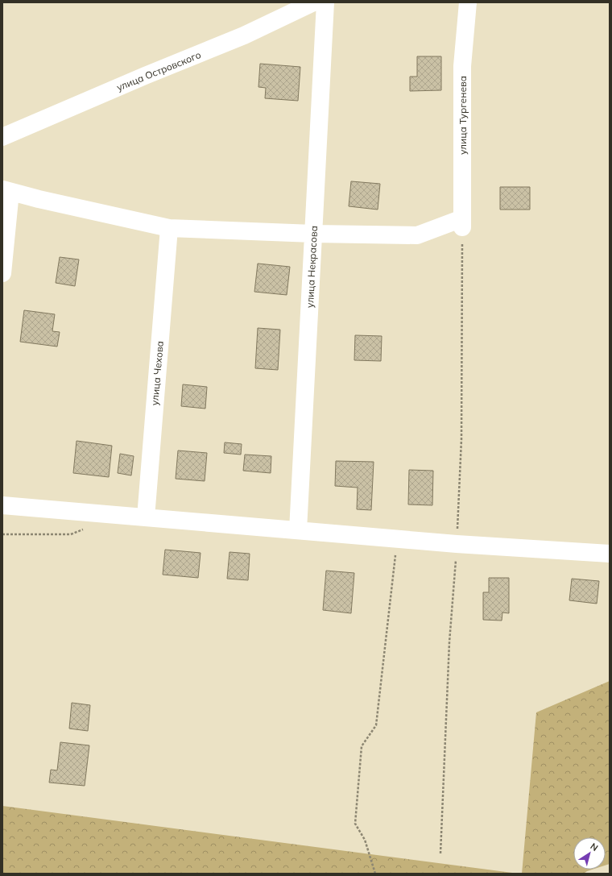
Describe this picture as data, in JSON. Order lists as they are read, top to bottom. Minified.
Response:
{"streets":{"street":["улица Островского","улица Тургенева","улица Некрасова","улица Чехова"]},"crossings":[["улица Тургенева","улица Некрасова"]],"north":"top right"}
